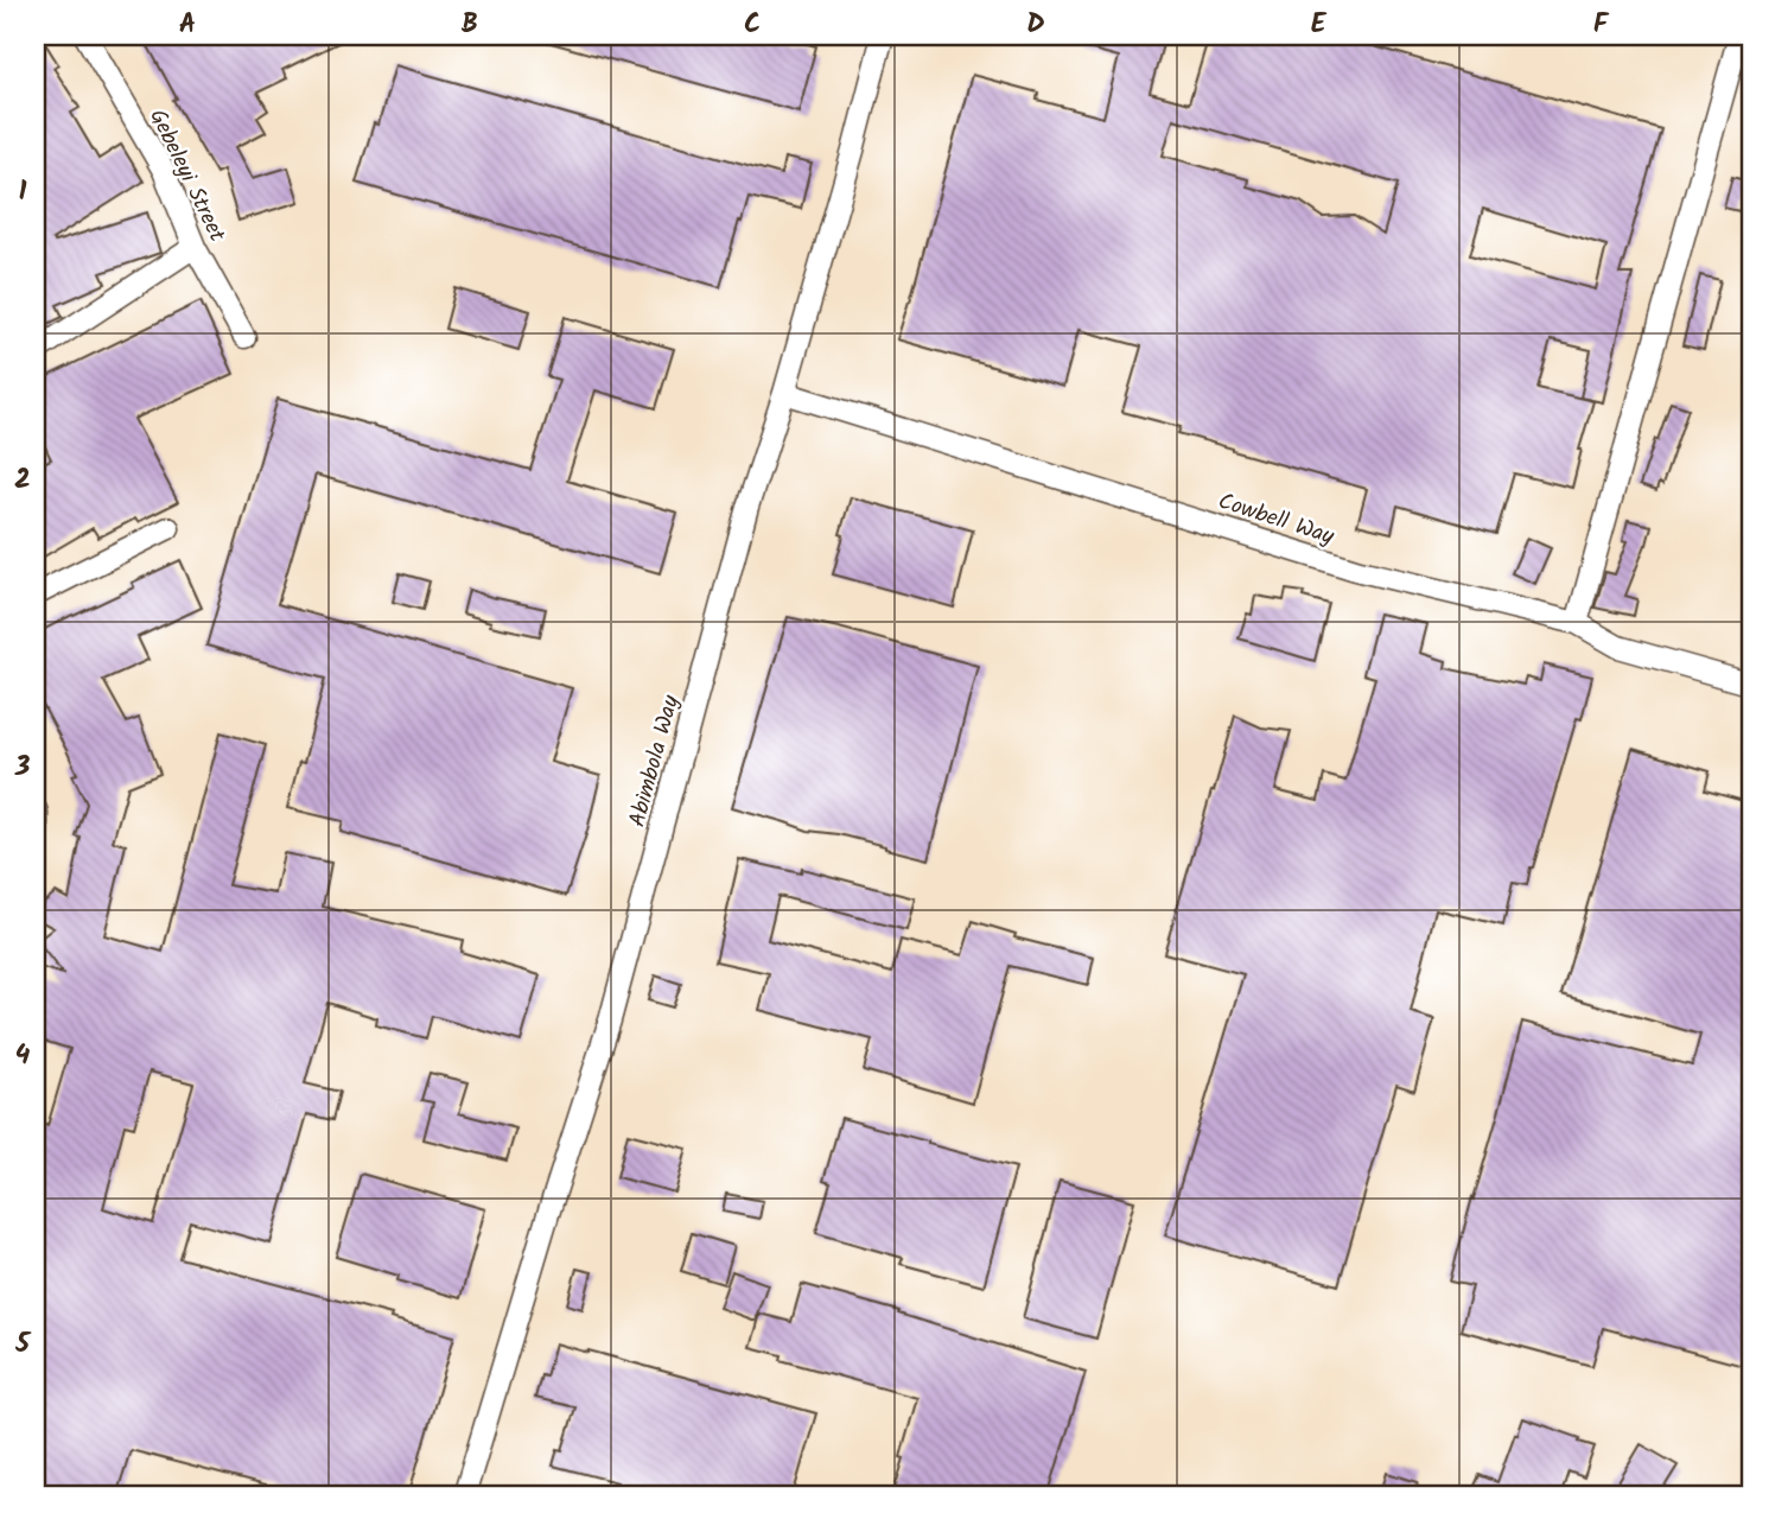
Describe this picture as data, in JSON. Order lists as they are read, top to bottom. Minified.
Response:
{"streets":{"street":["Gebeleyi Street","Cowbell Way","Abimbola Way"]},"crossings":[["Cowbell Way","Abimbola Way"]],"grid":{"columns":["A","B","C","D","E","F"],"rows":["1","2","3","4","5"]}}
